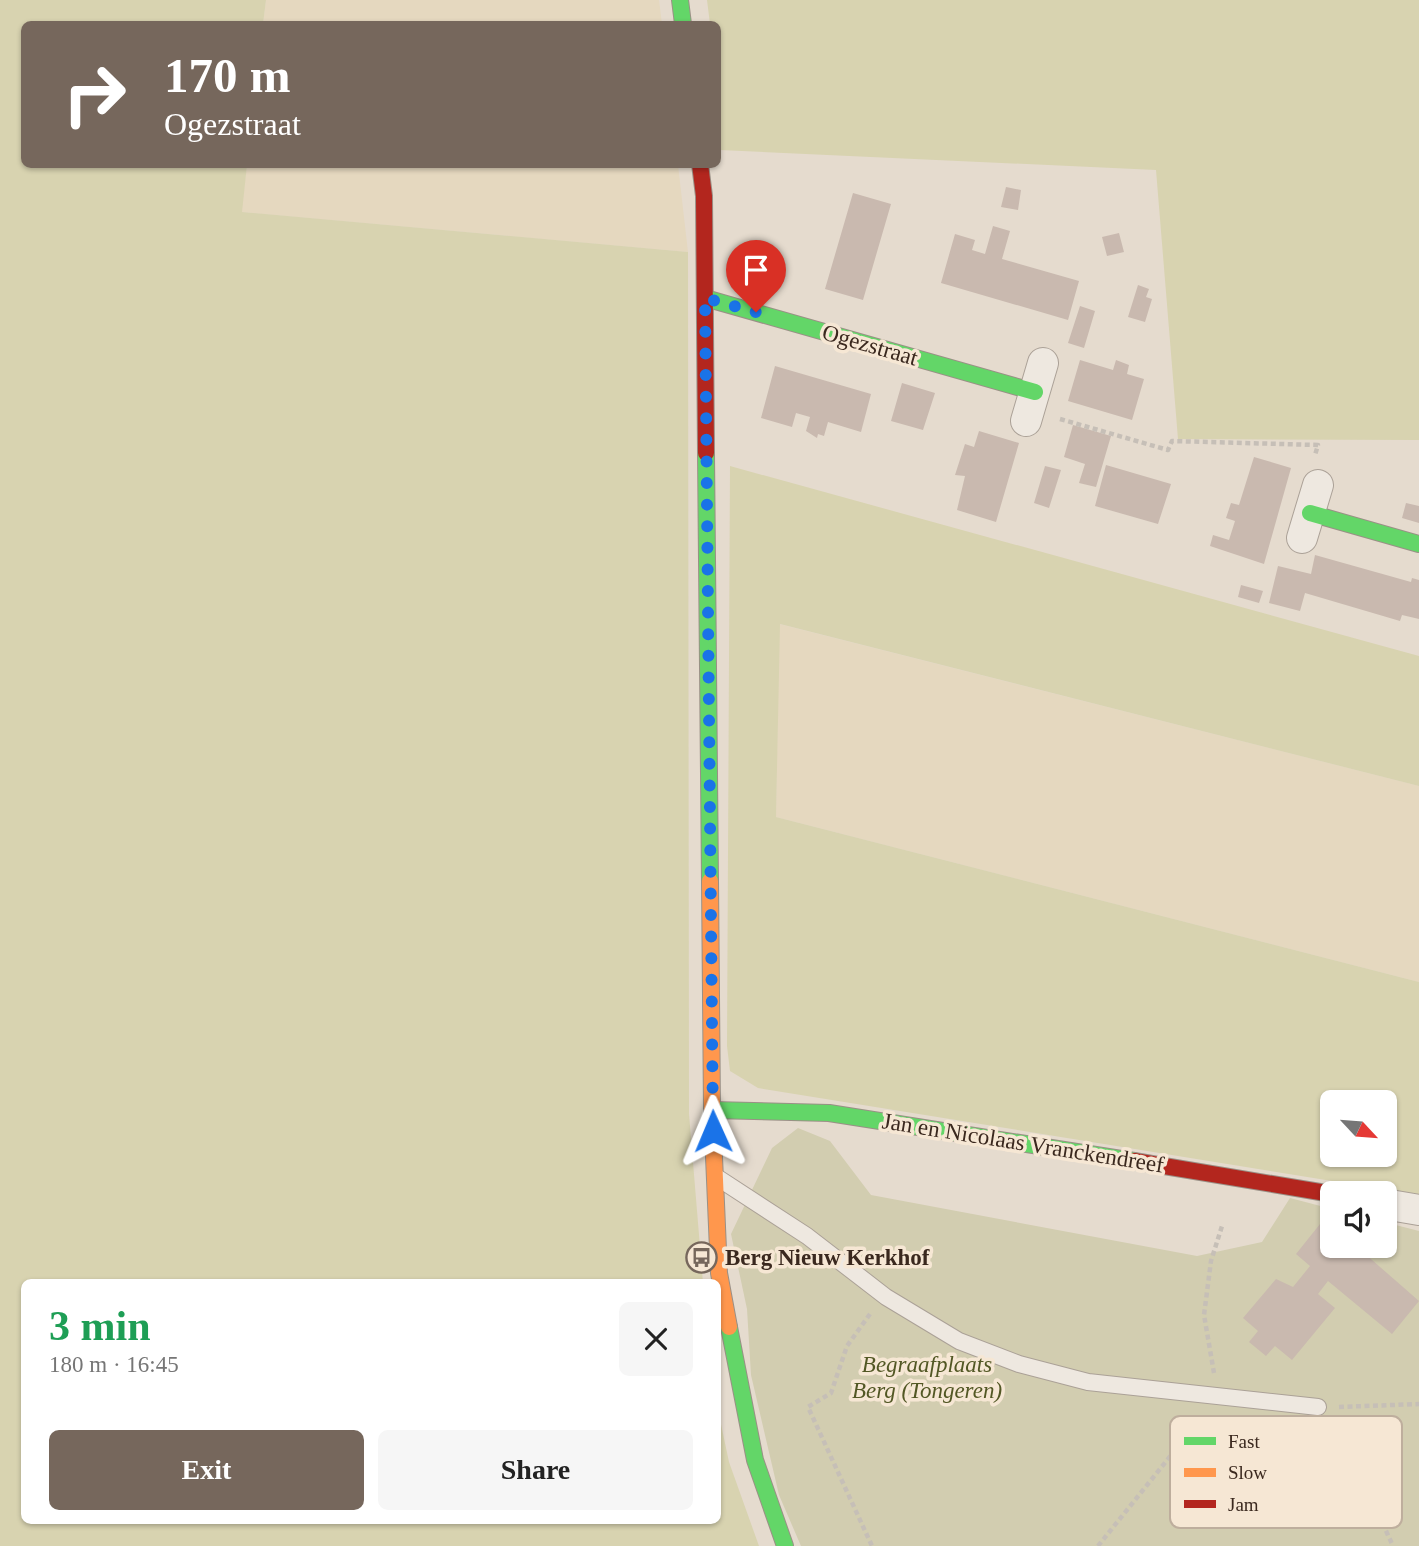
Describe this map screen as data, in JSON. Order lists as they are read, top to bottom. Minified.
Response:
{"streets":{"street":["Ogezstraat","Jan en Nicolaas Vranckendreef"]},"parks":["Begraafplaats Berg (Tongeren)"],"places":{"bus stop":["Berg Nieuw Kerkhof"]},"legend":["Fast","Slow","Jam"],"north":"bottom right","page":{"turn":["170 m","Ogezstraat"],"heading":["3 min","180 m · 16:45"],"buttons":["Exit","Share"]}}
